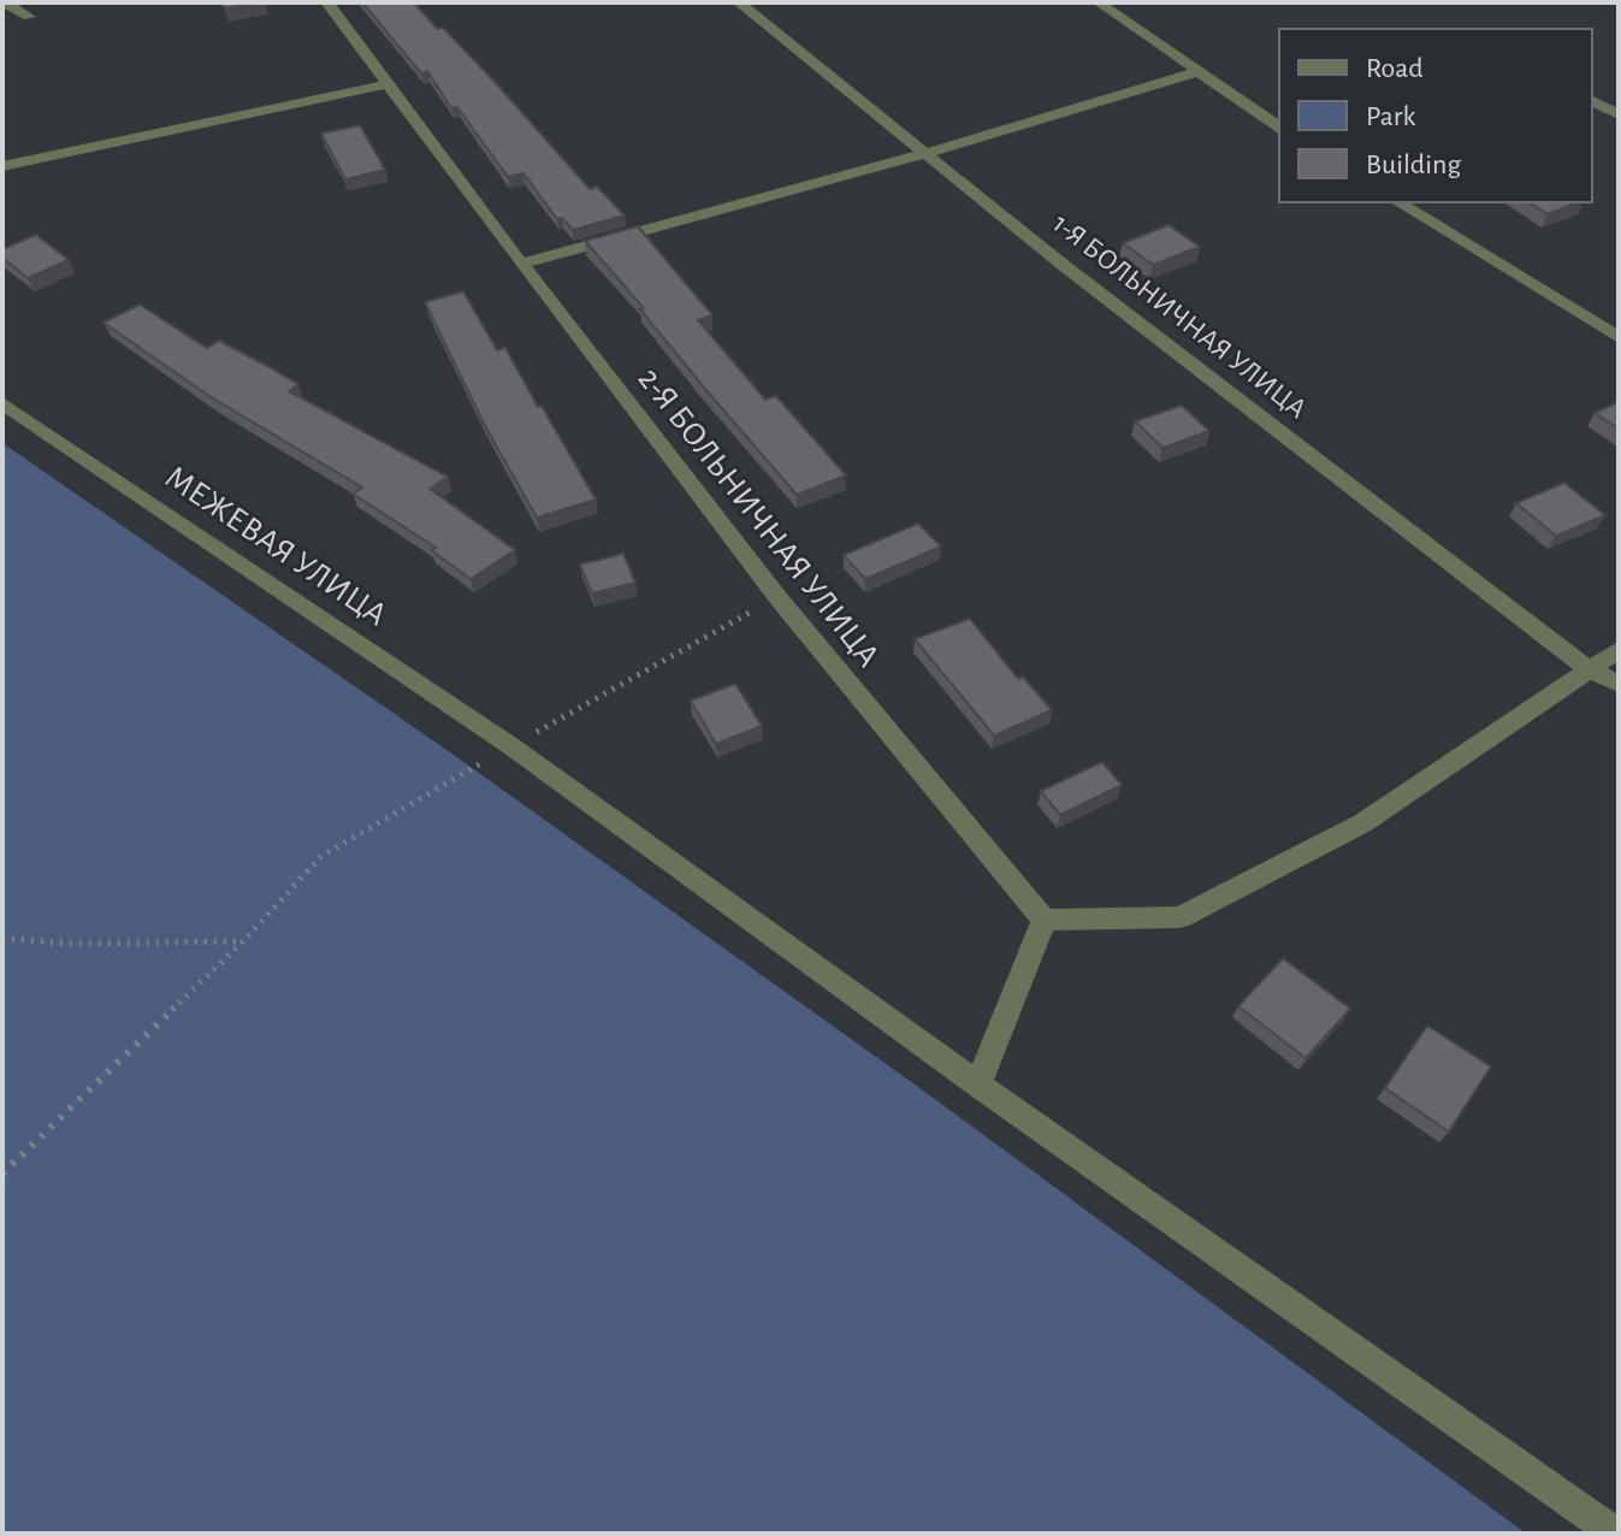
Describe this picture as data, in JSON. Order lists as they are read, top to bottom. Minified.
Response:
{"streets":{"street":["1-Я БОЛЬНИЧНАЯ УЛИЦА","2-Я БОЛЬНИЧНАЯ УЛИЦА","МЕЖЕВАЯ УЛИЦА"]},"legend":["Road","Park","Building"]}
